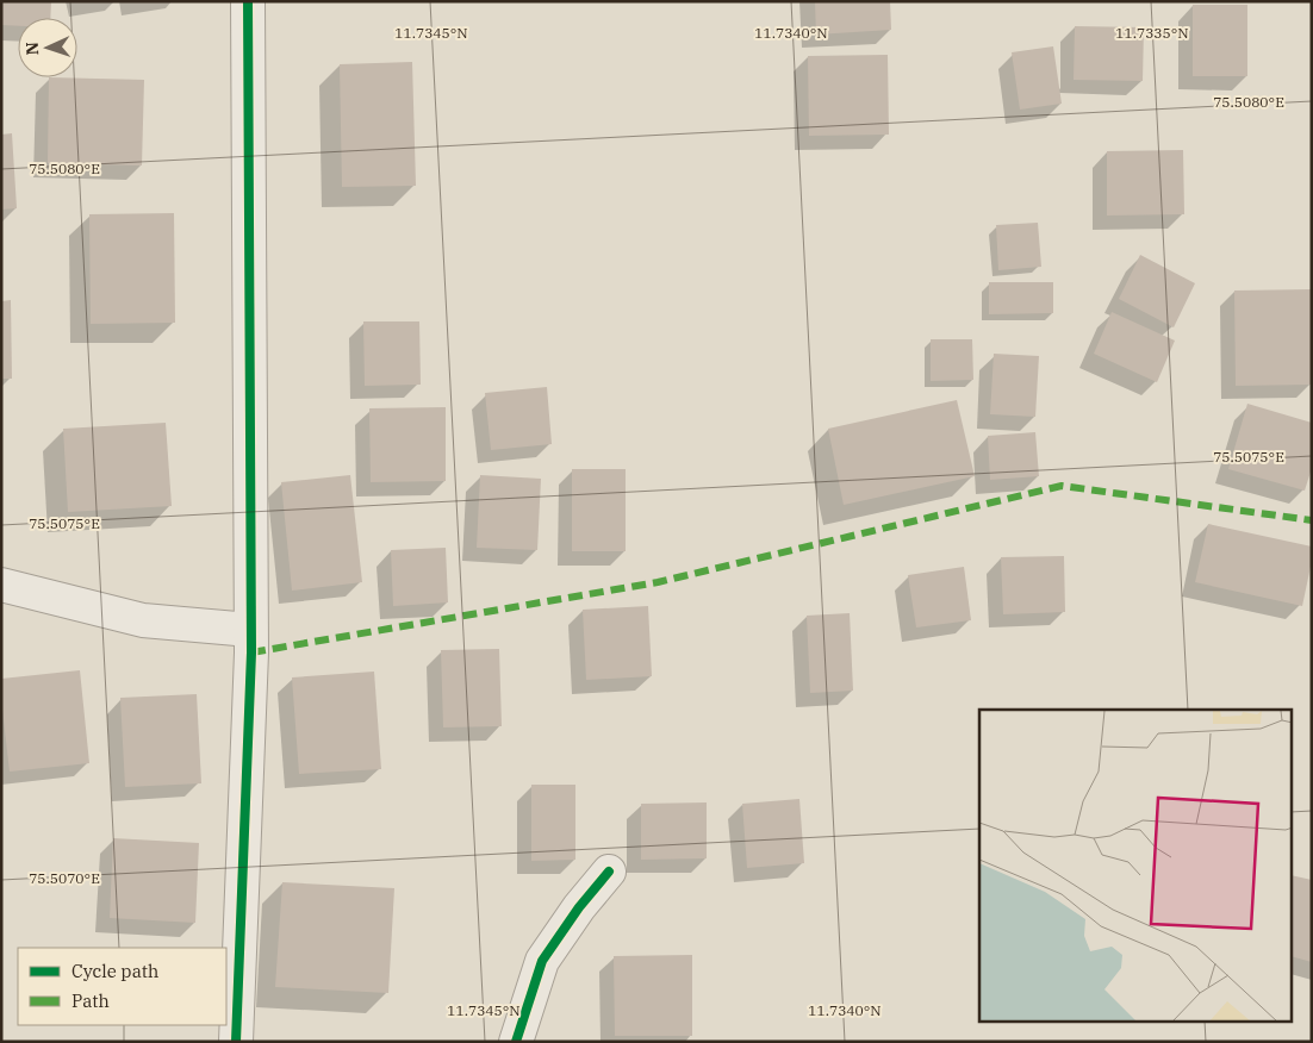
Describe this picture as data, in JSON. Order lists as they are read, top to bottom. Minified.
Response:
{"legend":["Cycle path","Path"],"north":"left","coordinates":["11.7345°N","11.7340°N","11.7335°N","75.5080°E","75.5075°E","75.5070°E"]}
